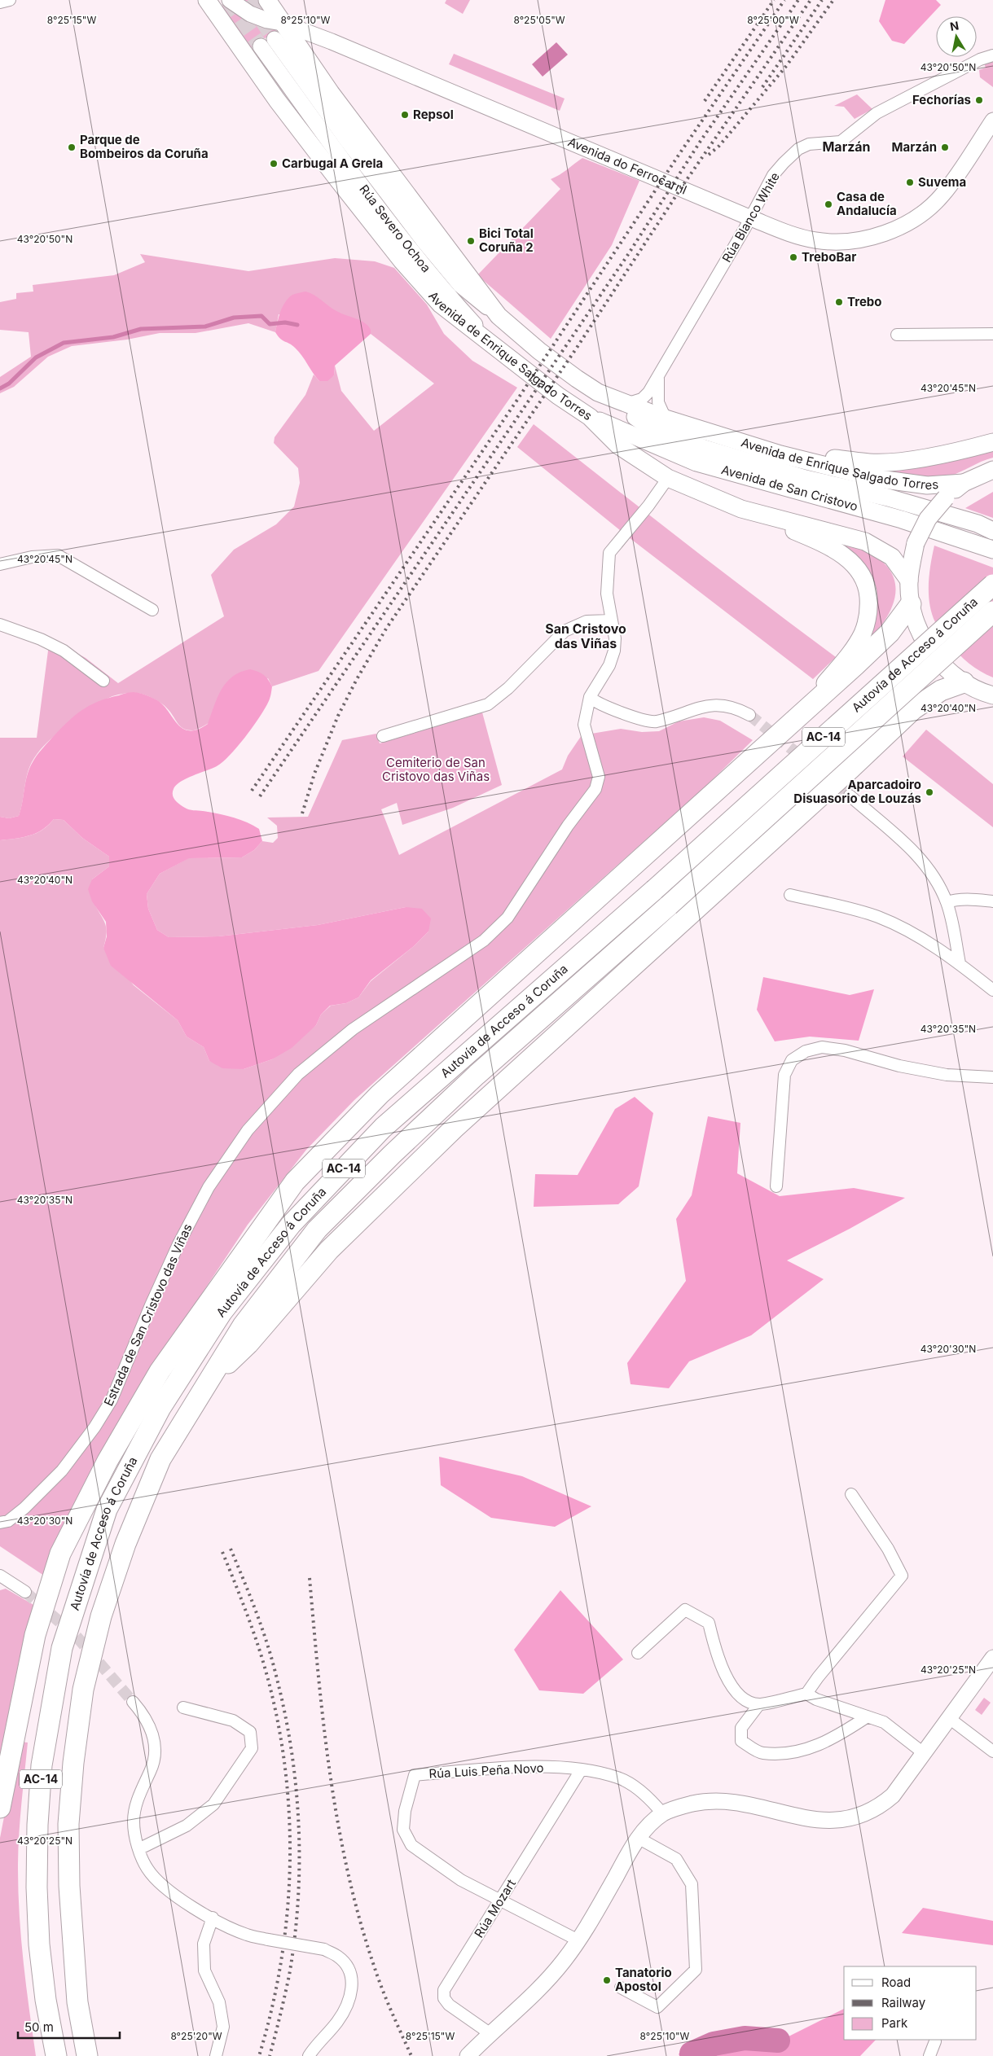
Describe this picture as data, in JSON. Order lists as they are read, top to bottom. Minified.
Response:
{"streets":{"highway":["Autovía de Acceso á Coruña","AC-14"],"main road":["Avenida de Enrique Salgado Torres","Avenida de San Cristovo"],"street":["Avenida do Ferrocarril","Rúa Blanco White","Rúa Severo Ochoa","Estrada de San Cristovo das Viñas","Rúa Luis Peña Novo","Rúa Mozart"]},"crossings":[["Avenida do Ferrocarril","Rúa Blanco White"],["Avenida do Ferrocarril","Avenida de Enrique Salgado Torres"],["Rúa Blanco White","Avenida de Enrique Salgado Torres"],["Rúa Severo Ochoa","Avenida de Enrique Salgado Torres"],["Avenida de Enrique Salgado Torres","Avenida de San Cristovo"],["Avenida de Enrique Salgado Torres","Estrada de San Cristovo das Viñas"],["Rúa Luis Peña Novo","Rúa Mozart"]],"districts":["Marzán","San Cristovo das Viñas"],"parks":["Cemiterio de San Cristovo das Viñas"],"places":["Fechorías","Repsol","Parque de Bombeiros da Coruña","Marzán","Carbugal A Grela","Suvema","Casa de Andalucía","Bici Total Coruña 2","TreboBar","Trebo","Aparcadoiro Disuasorio de Louzás","Tanatorio Apostol"],"legend":["Road","Railway","Park"],"scale_bar":"50 m","north":"top","coordinates":["8°25'15\"W","8°25'10\"W","8°25'05\"W","8°25'00\"W","43°20'50\"N","43°20'45\"N","43°20'40\"N","43°20'35\"N","43°20'30\"N","43°20'25\"N","8°25'20\"W"]}
